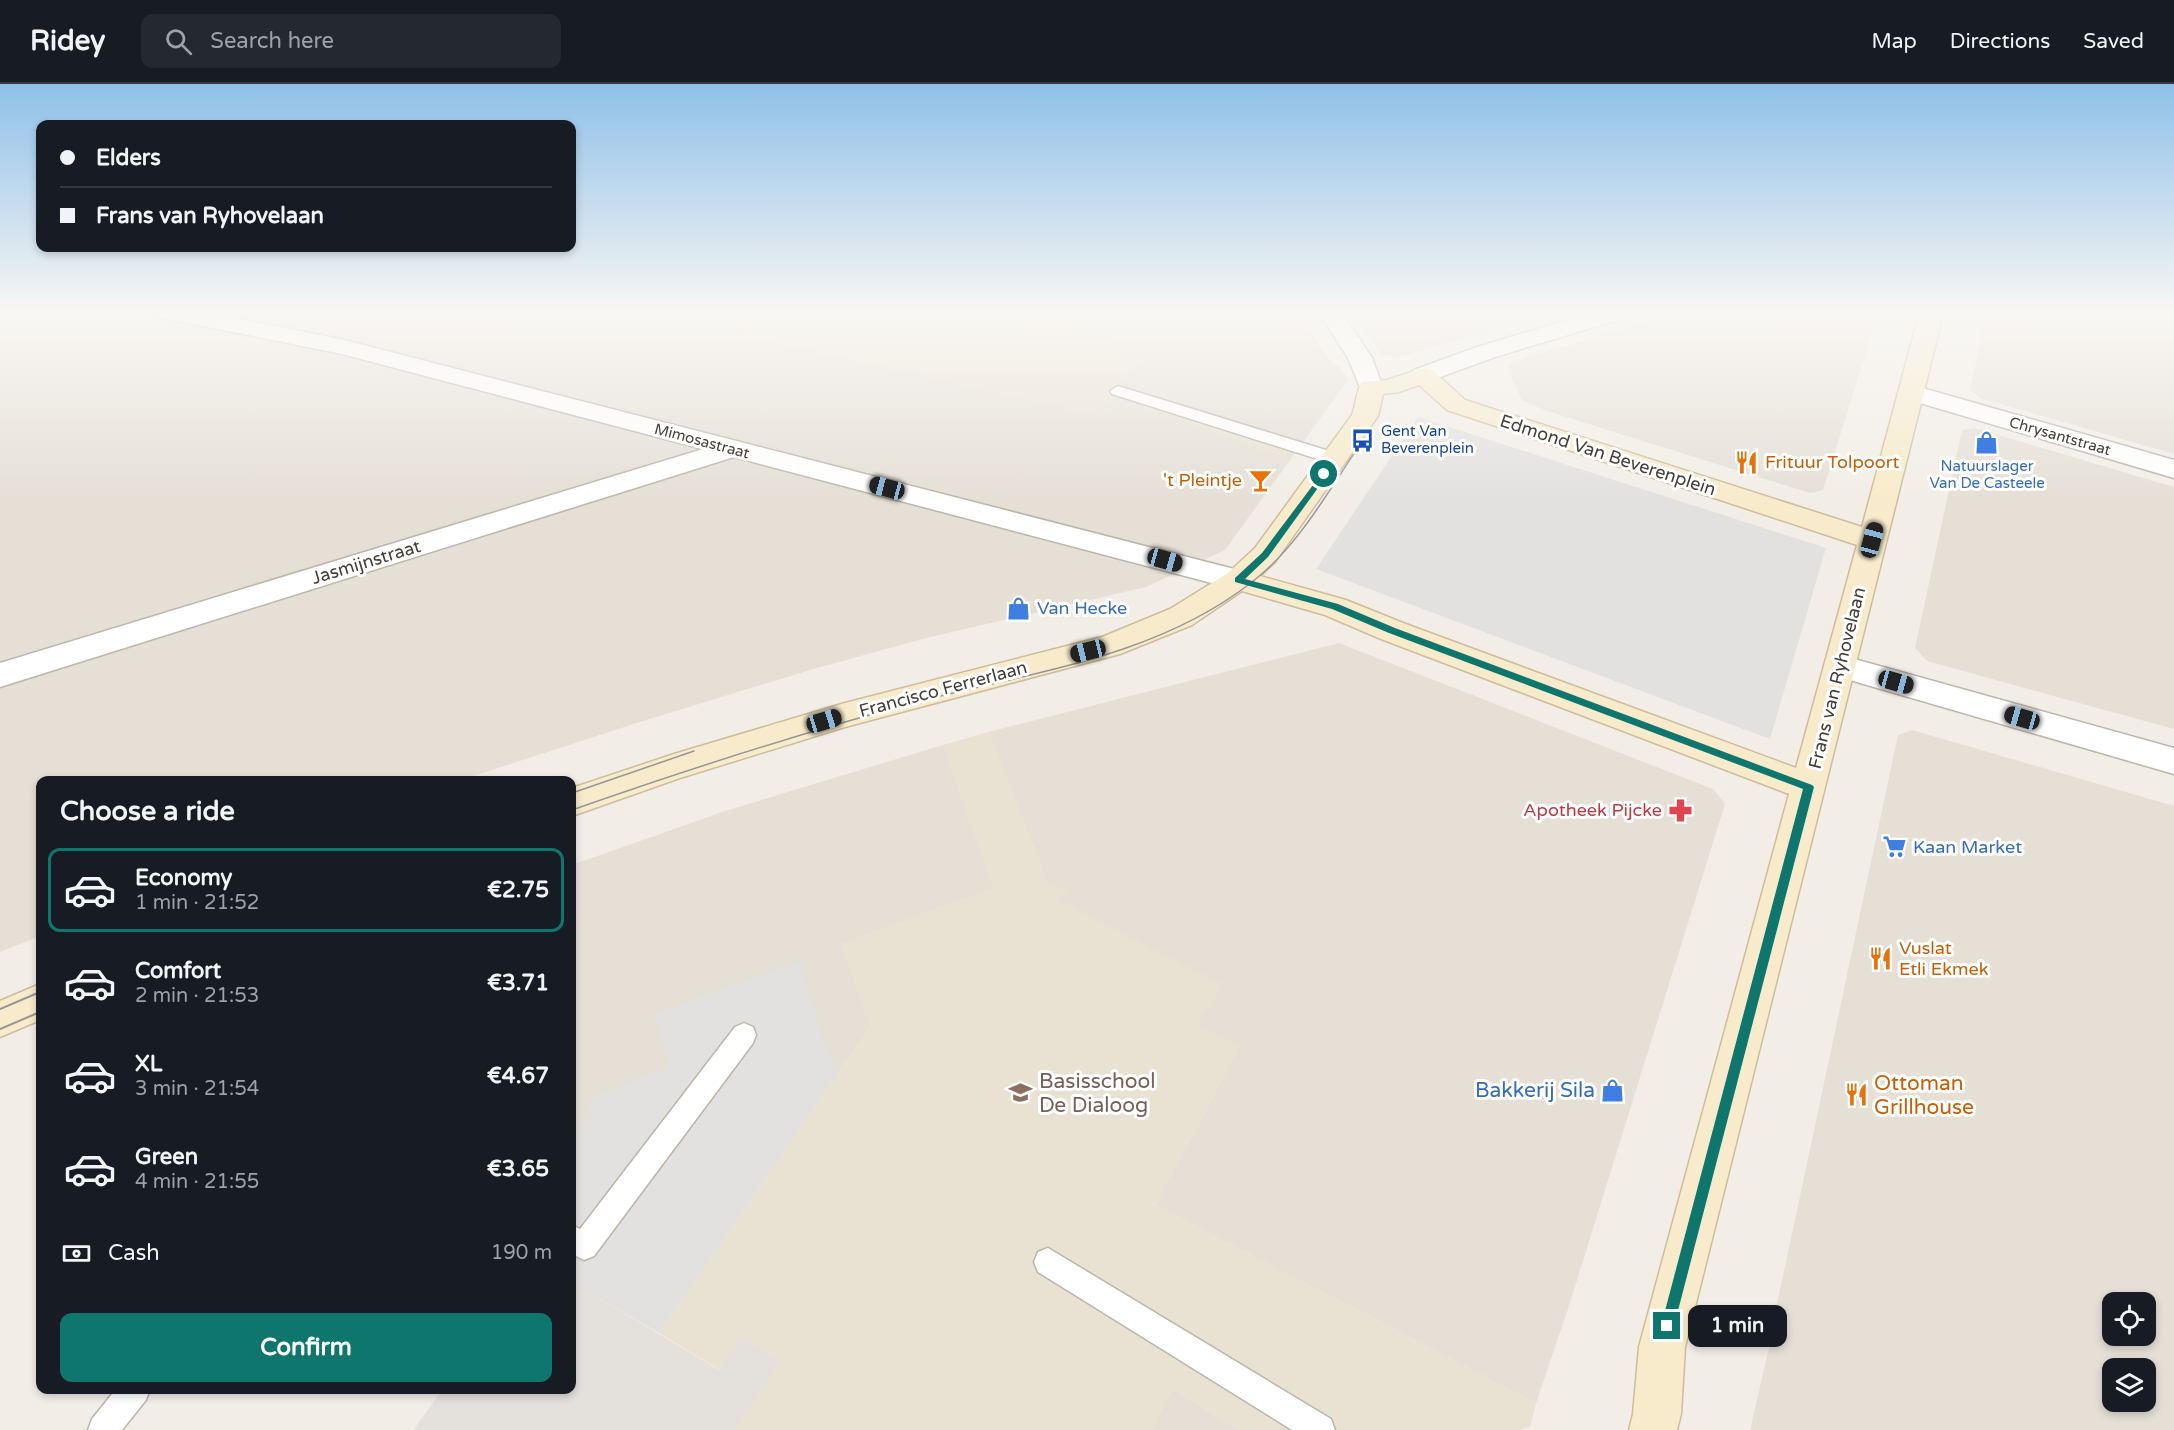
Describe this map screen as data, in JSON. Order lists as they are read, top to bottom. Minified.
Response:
{"streets":{"street":["Chrysantstraat","Mimosastraat","Edmond Van Beverenplein","Jasmijnstraat","Frans van Ryhovelaan","Francisco Ferrerlaan"]},"crossings":[["Chrysantstraat","Frans van Ryhovelaan"],["Mimosastraat","Jasmijnstraat"],["Mimosastraat","Francisco Ferrerlaan"],["Edmond Van Beverenplein","Frans van Ryhovelaan"]],"places":{"bus stop":["Gent Van Beverenplein"],"shop":["Natuurslager Van De Casteele","Van Hecke","Bakkerij Sila"],"restaurant":["Frituur Tolpoort","Vuslat Etli Ekmek","Ottoman Grillhouse"],"bar":["'t Pleintje"],"pharmacy":["Apotheek Pijcke"],"supermarket":["Kaan Market"],"school or university":["Basisschool De Dialoog"]},"page":{"header":"Ridey","search":"Search here","nav":["Map","Directions","Saved"],"banner":["Elders","Frans van Ryhovelaan"],"heading":"Choose a ride","list":[{"name":"Economy","note":"1 min · 21:52","value":"€2.75"},{"name":"Comfort","note":"2 min · 21:53","value":"€3.71"},{"name":"XL","note":"3 min · 21:54","value":"€4.67"},{"name":"Green","note":"4 min · 21:55","value":"€3.65"}],"pay":["Cash","190 m"],"buttons":"Confirm","bubble":"1 min"}}
